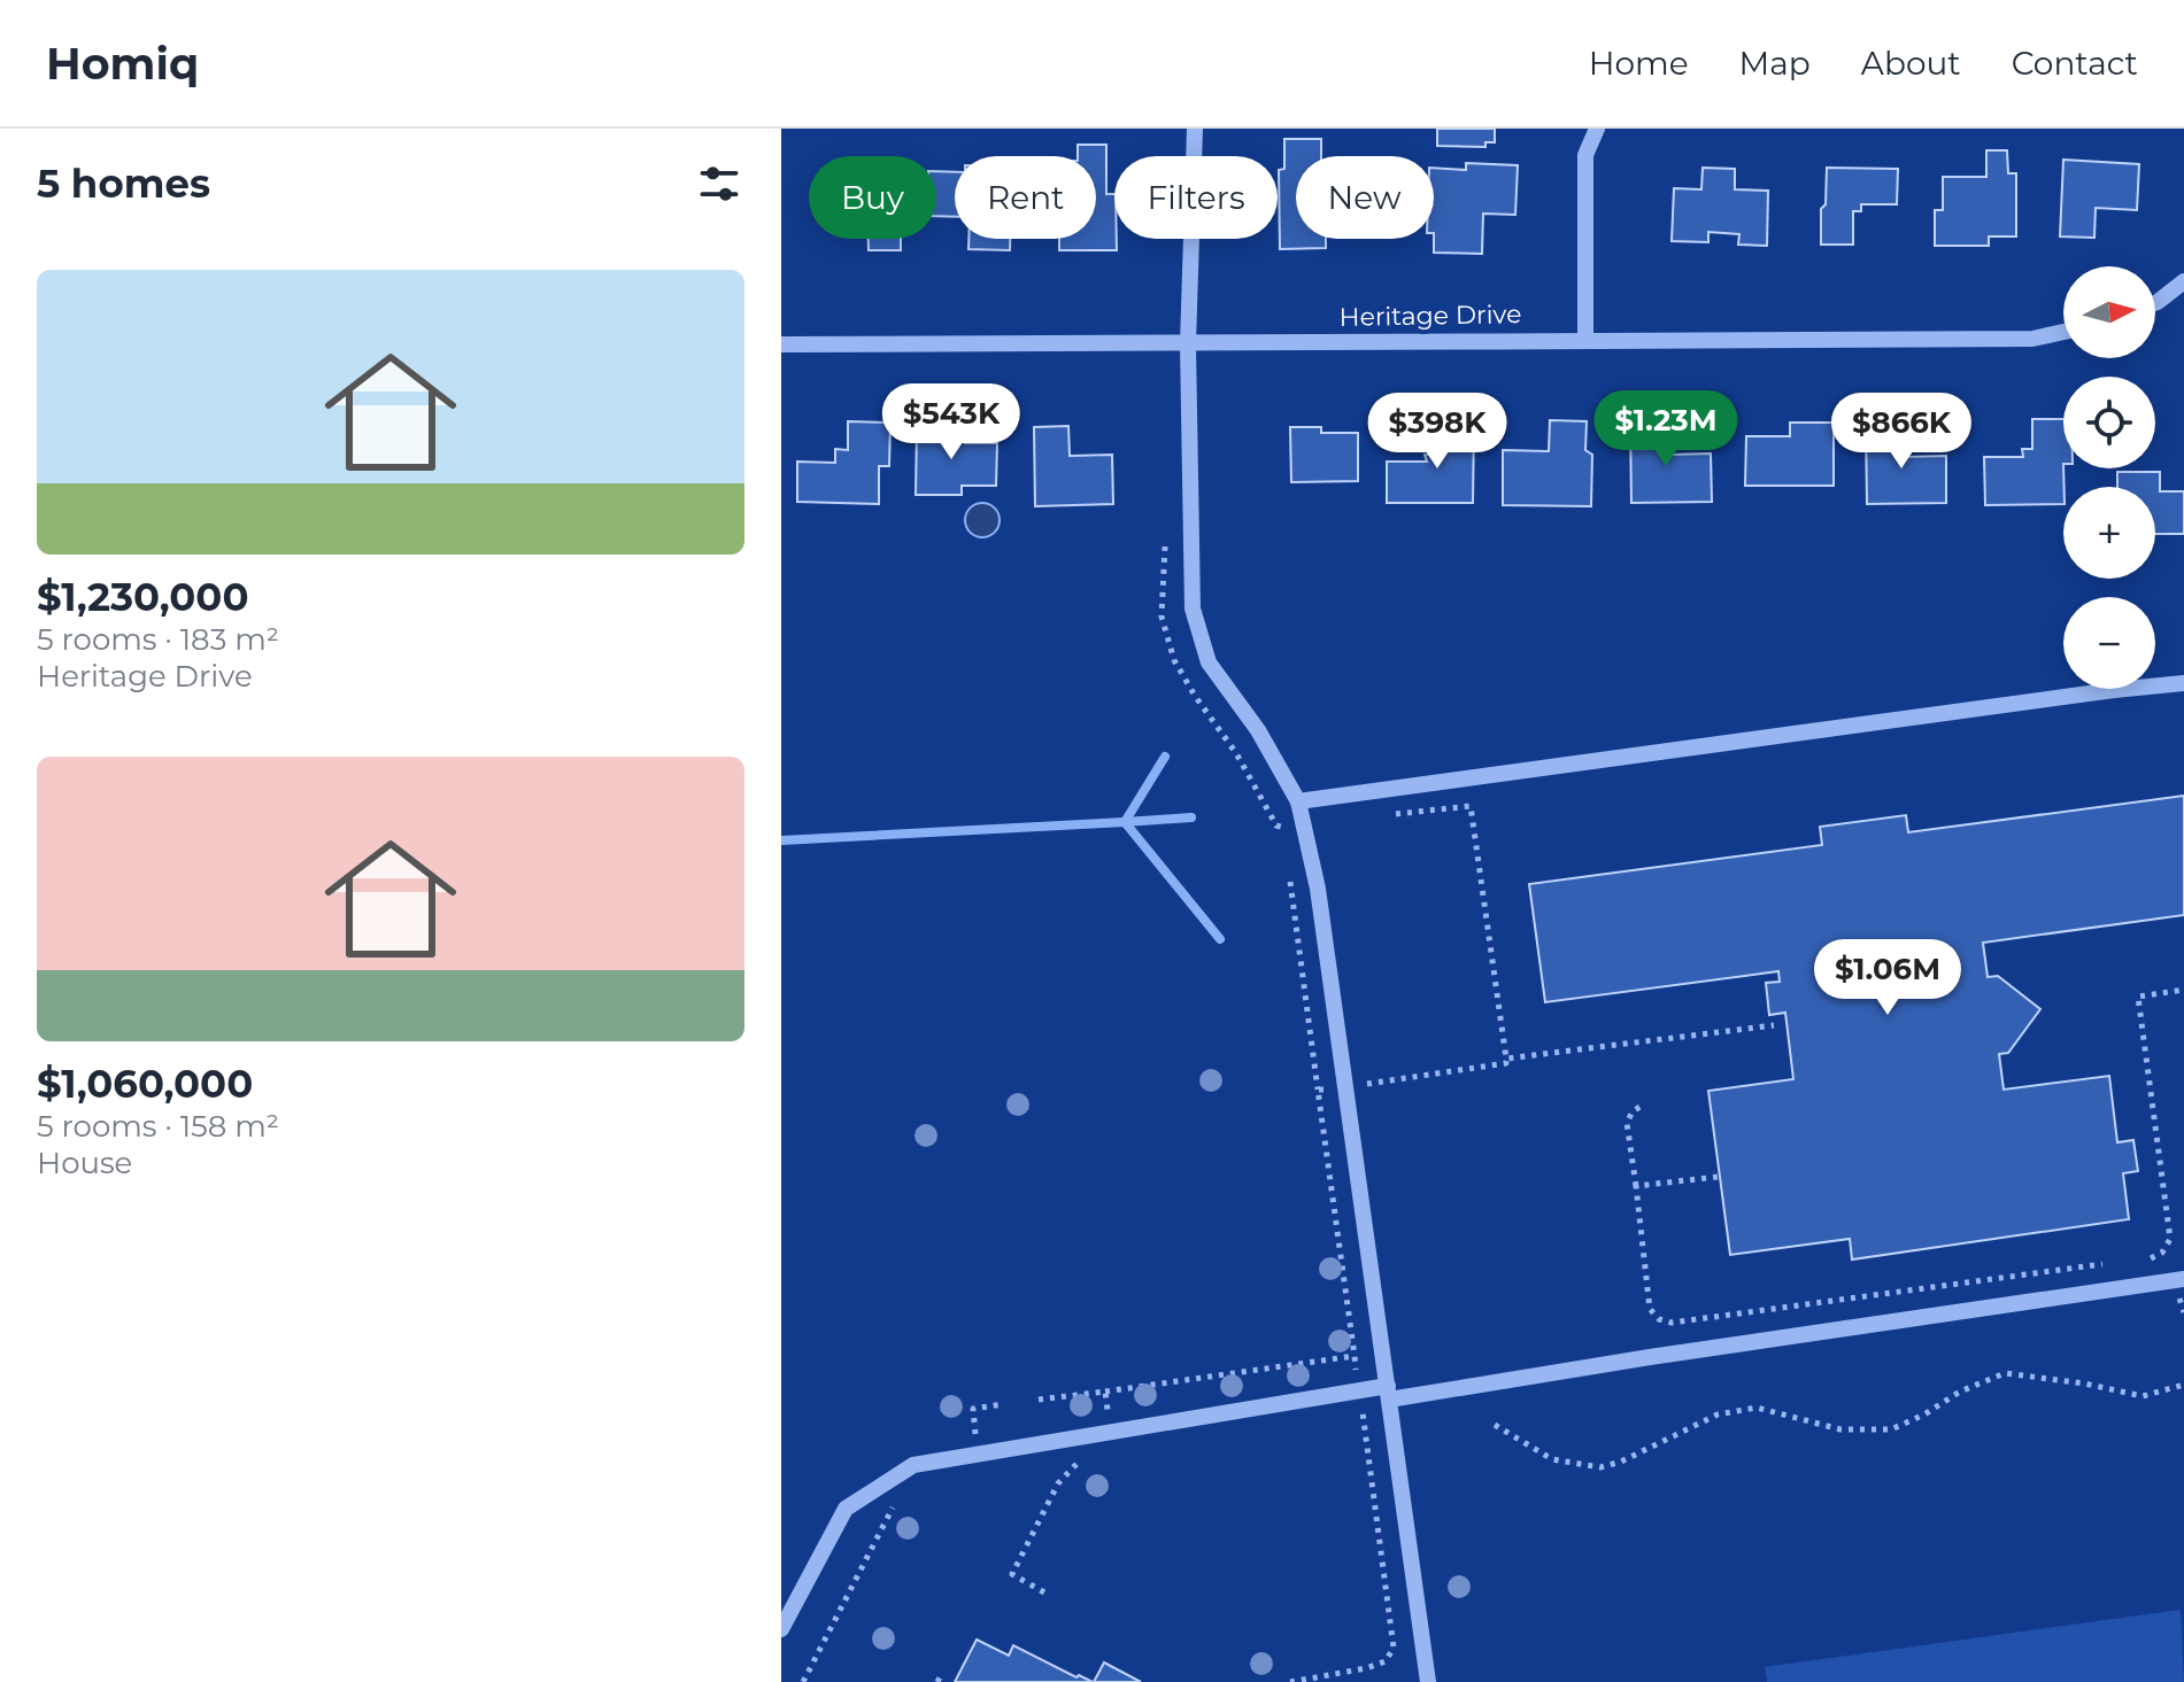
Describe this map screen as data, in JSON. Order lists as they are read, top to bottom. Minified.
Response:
{"streets":{"street":["Heritage Drive"]},"north":"right","page":{"header":"Homiq","nav":["Home","Map","About","Contact"],"heading":"5 homes","chip":["Buy","Rent","Filters","New"],"list":[{"name":"$1,230,000","note":"5 rooms · 183 m² · Heritage Drive"},{"name":"$1,060,000","note":"5 rooms · 158 m² · House"}],"map_buttons":["+","−"],"price":["$543K","$1.23M","$398K","$866K","$1.06M"]}}
